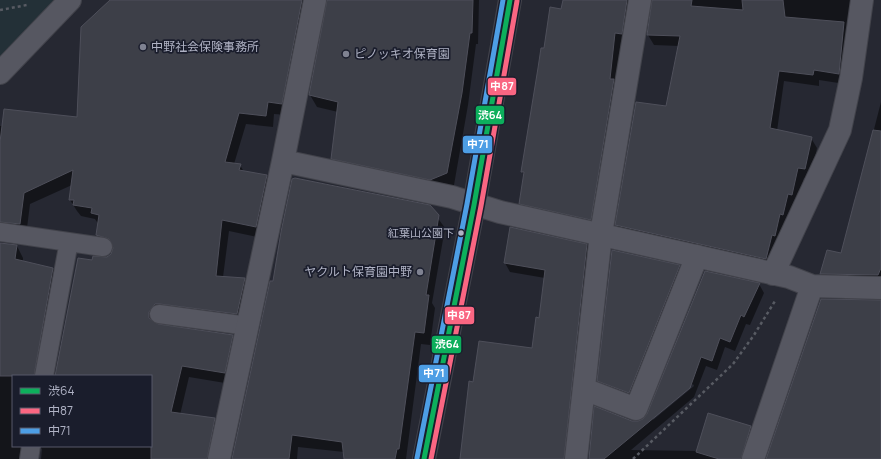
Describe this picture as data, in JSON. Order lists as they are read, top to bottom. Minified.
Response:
{"places":["中野社会保険事務所","ピノッキオ保育園","紅葉山公園下","ヤクルト保育園中野"],"lines":["transit line 渋64","transit line 中71","transit line 中87"],"legend":["渋64","中87","中71"]}
